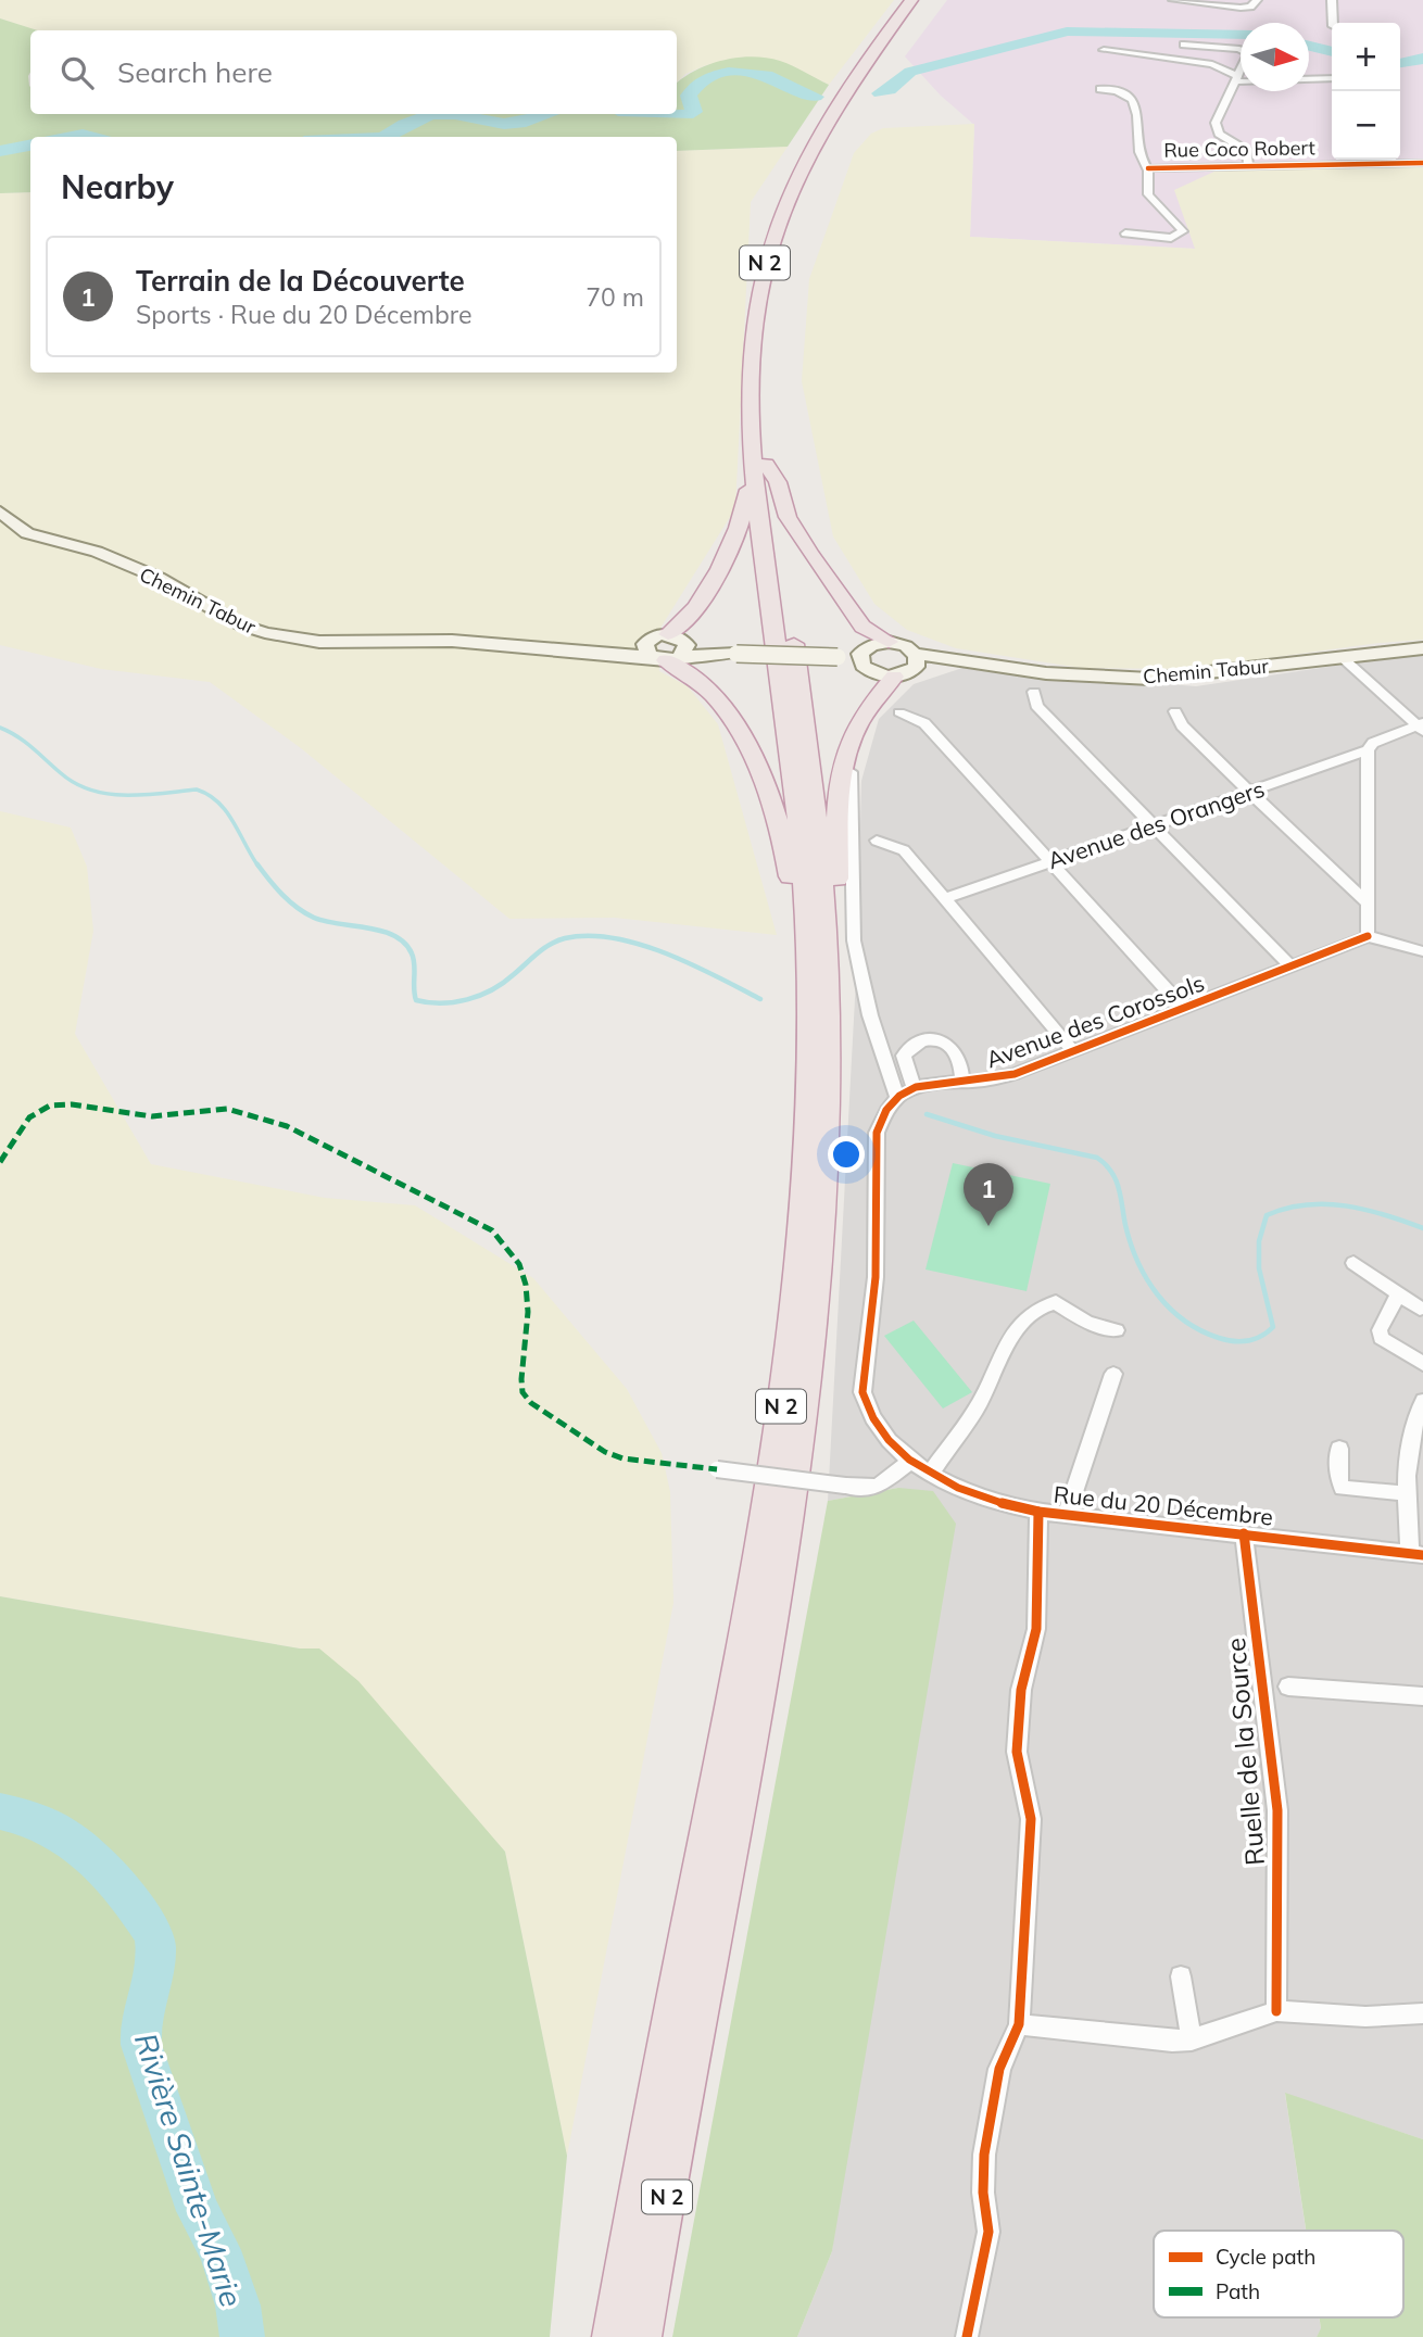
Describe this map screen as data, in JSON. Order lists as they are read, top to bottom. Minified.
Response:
{"streets":{"highway":["N 2"],"main road":["Chemin Tabur"],"street":["Rue Coco Robert","Avenue des Orangers","Avenue des Corossols","Rue du 20 Décembre","Ruelle de la Source"]},"crossings":[["Rue du 20 Décembre","Ruelle de la Source"]],"water":["Rivière Sainte-Marie"],"legend":["Cycle path","Path"],"north":"right","page":{"map_buttons":["+","−"],"search":"Search here","heading":"Nearby","list":[{"mark":"1","name":"Terrain de la Découverte","note":"Sports · Rue du 20 Décembre","value":"70 m"}],"pins":"1"}}
